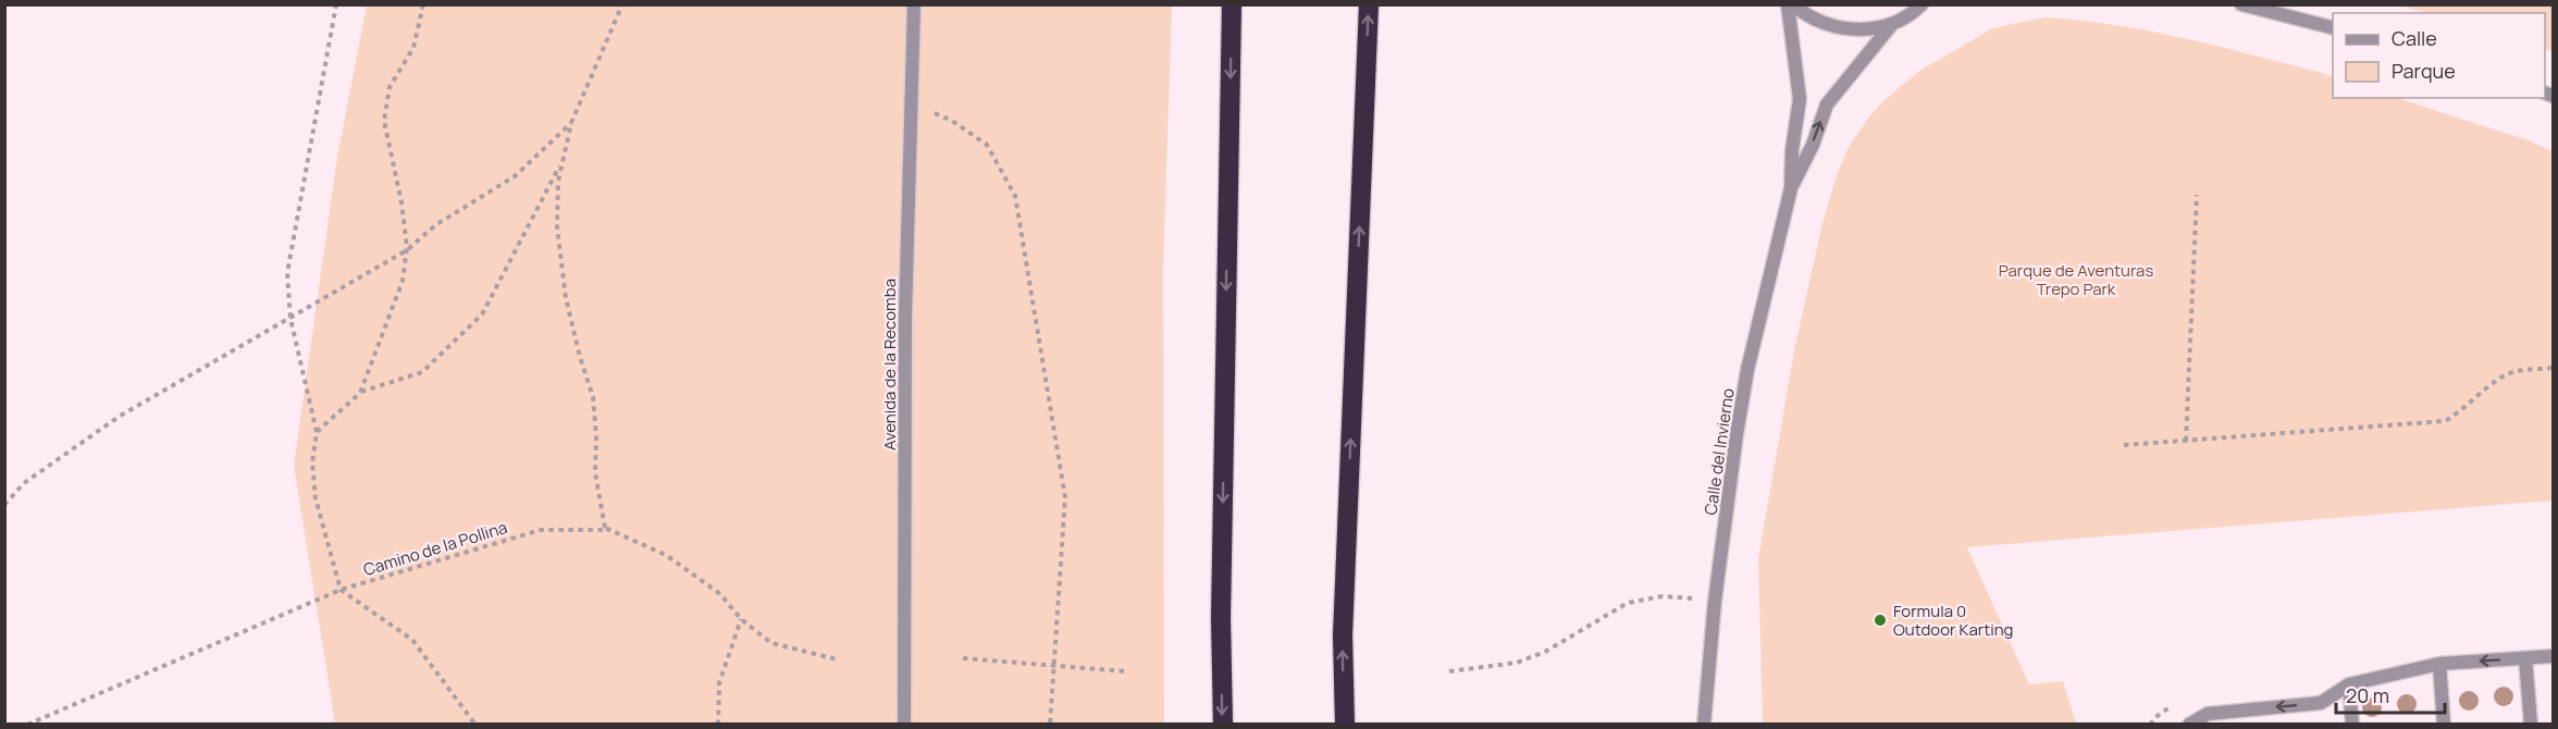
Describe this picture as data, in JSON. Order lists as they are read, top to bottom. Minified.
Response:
{"streets":{"street":["Avenida de la Recomba","Calle del Invierno"],"path":["Camino de la Pollina"]},"parks":["Parque de Aventuras Trepo Park"],"places":["Formula 0 Outdoor Karting"],"legend":["Calle","Parque"],"scale_bar":"20 m"}
